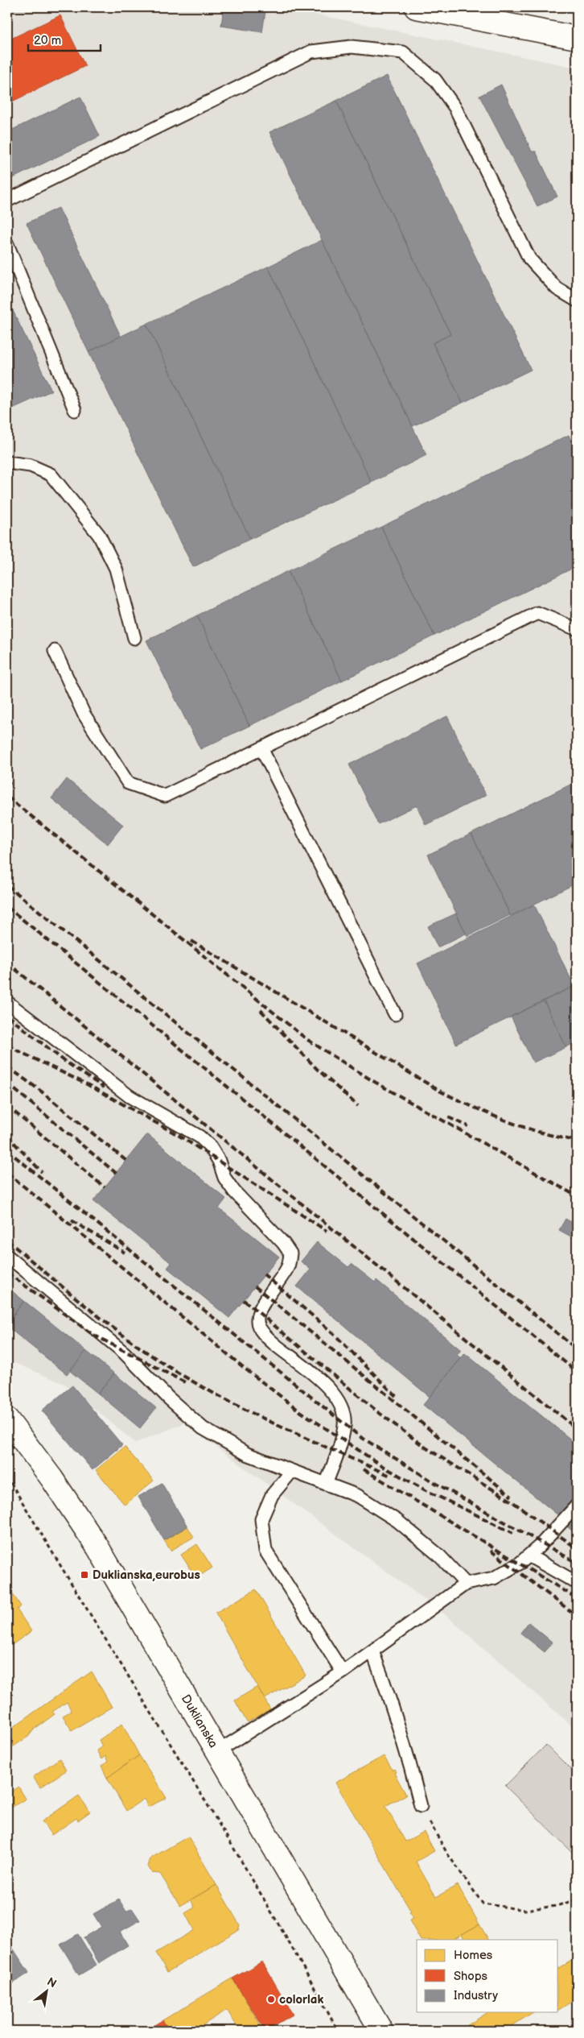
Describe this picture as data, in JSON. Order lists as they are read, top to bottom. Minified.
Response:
{"streets":{"street":["Duklianska"]},"places":{"transit":["Duklianska,eurobus"],"other":["colorlak"]},"legend":["Homes","Shops","Industry"],"scale_bar":"20 m","north":"top right"}
